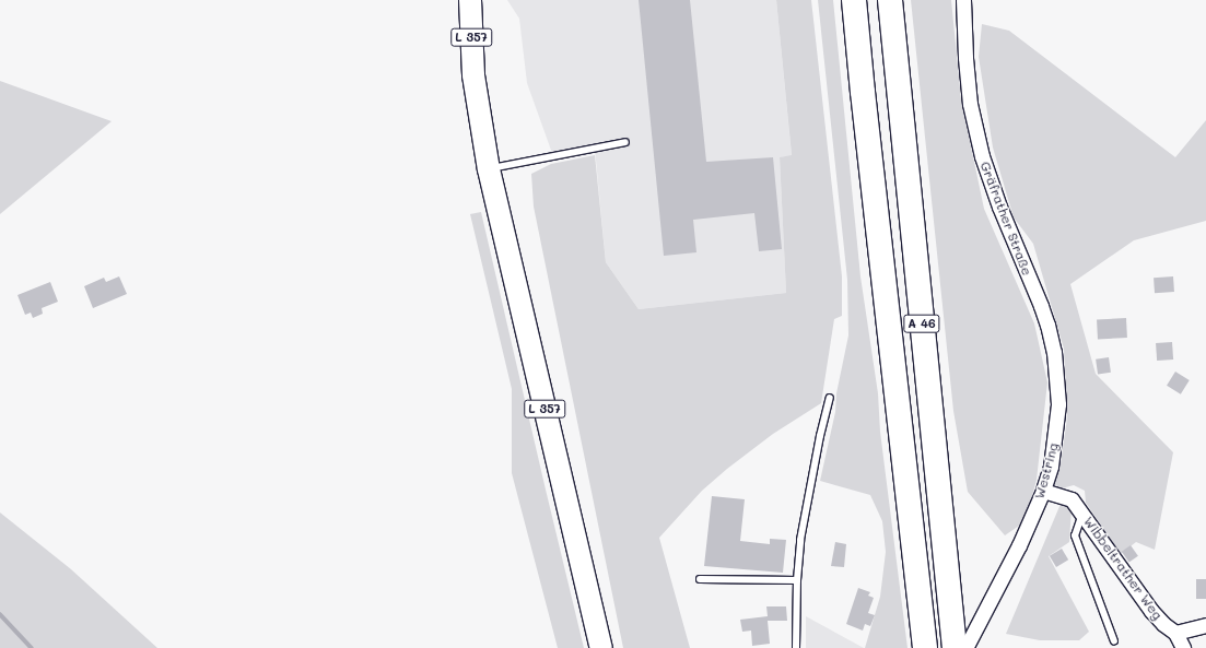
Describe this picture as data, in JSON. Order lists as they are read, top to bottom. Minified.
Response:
{"streets":{"highway":["A 46"],"main road":["L 357"],"street":["Gräfrather Straße","Westring","Wibbeltrather Weg"]},"crossings":[["Gräfrather Straße","Westring"],["A 46","Westring"],["Westring","Wibbeltrather Weg"]]}
